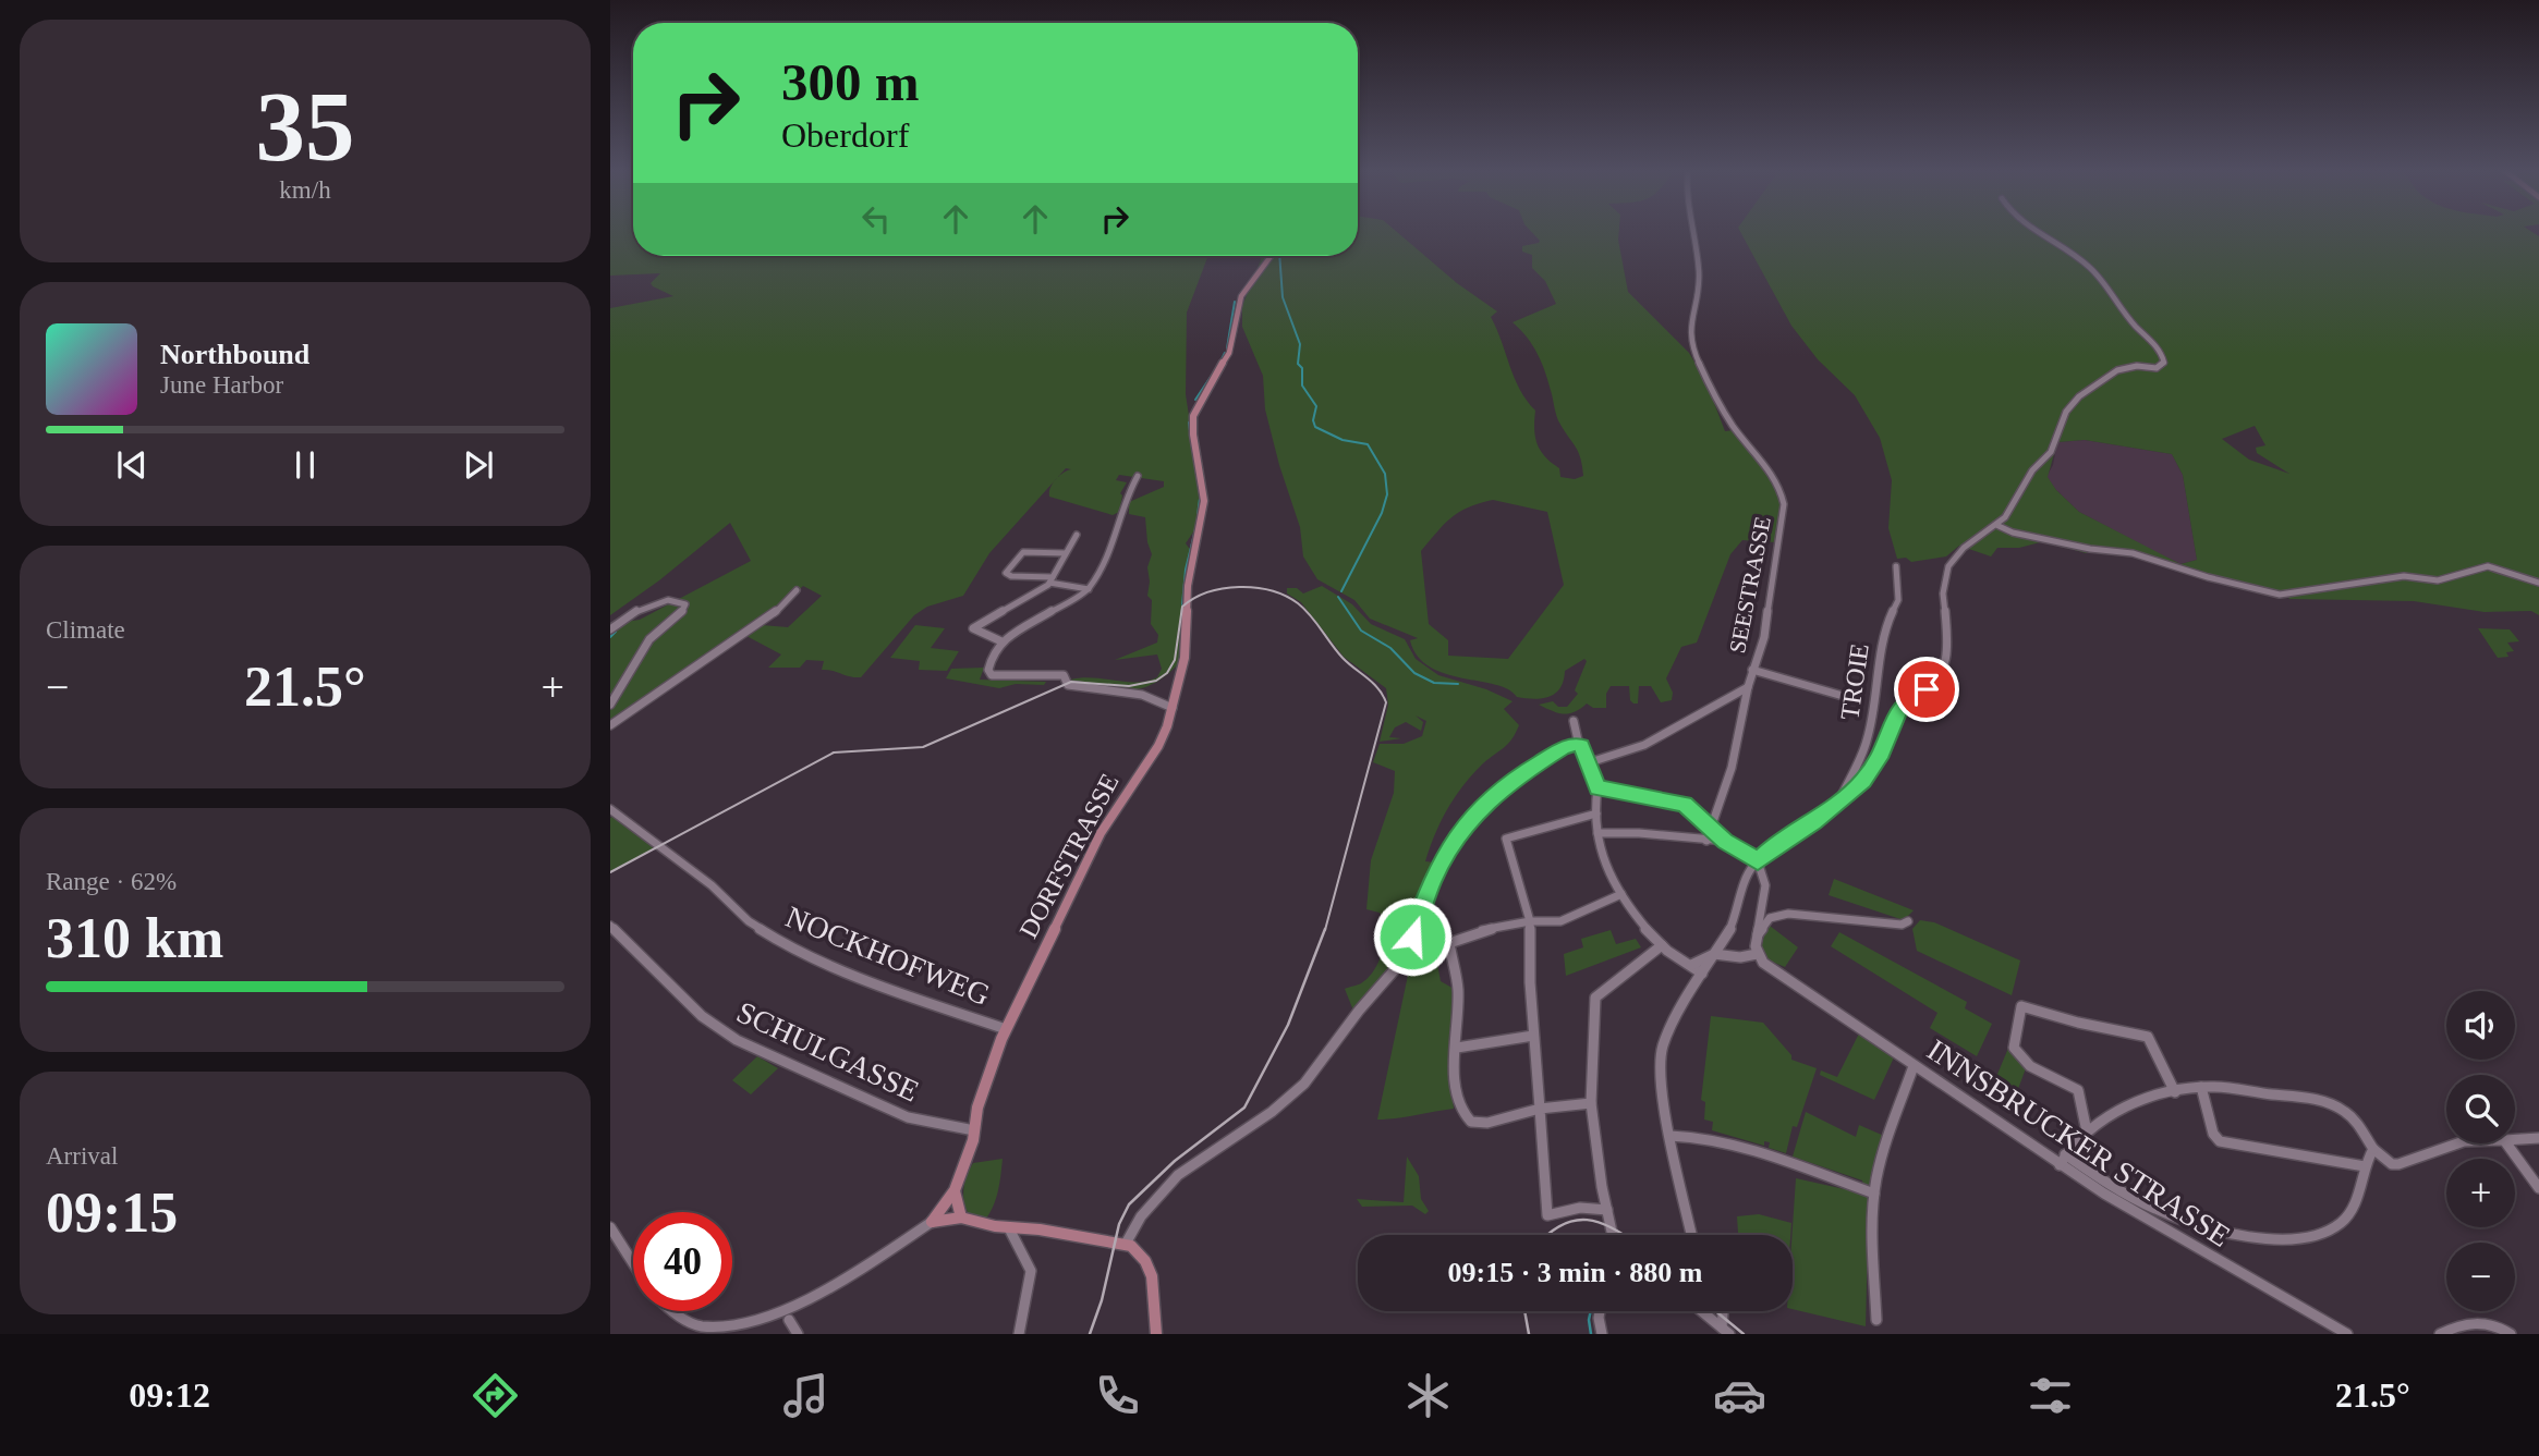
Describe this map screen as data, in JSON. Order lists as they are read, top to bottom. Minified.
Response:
{"streets":{"main road":["DORFSTRASSE"],"street":["SEESTRASSE","TROIE","NOCKHOFWEG","SCHULGASSE","INNSBRUCKER STRASSE"]},"crossings":[["DORFSTRASSE","NOCKHOFWEG"],["DORFSTRASSE","SCHULGASSE"]],"page":{"tile":[["35","km/h"],"Climate",["Range · 62%","310 km"],["Arrival","09:15"]],"turn":["300 m","Oberdorf"],"song":["Northbound","June Harbor"],"heat":["−","21.5°","+"],"map_buttons":["+","−"],"limit":"40","trip":"09:15 · 3 min · 880 m","tabs":["09:12","21.5°"]}}
